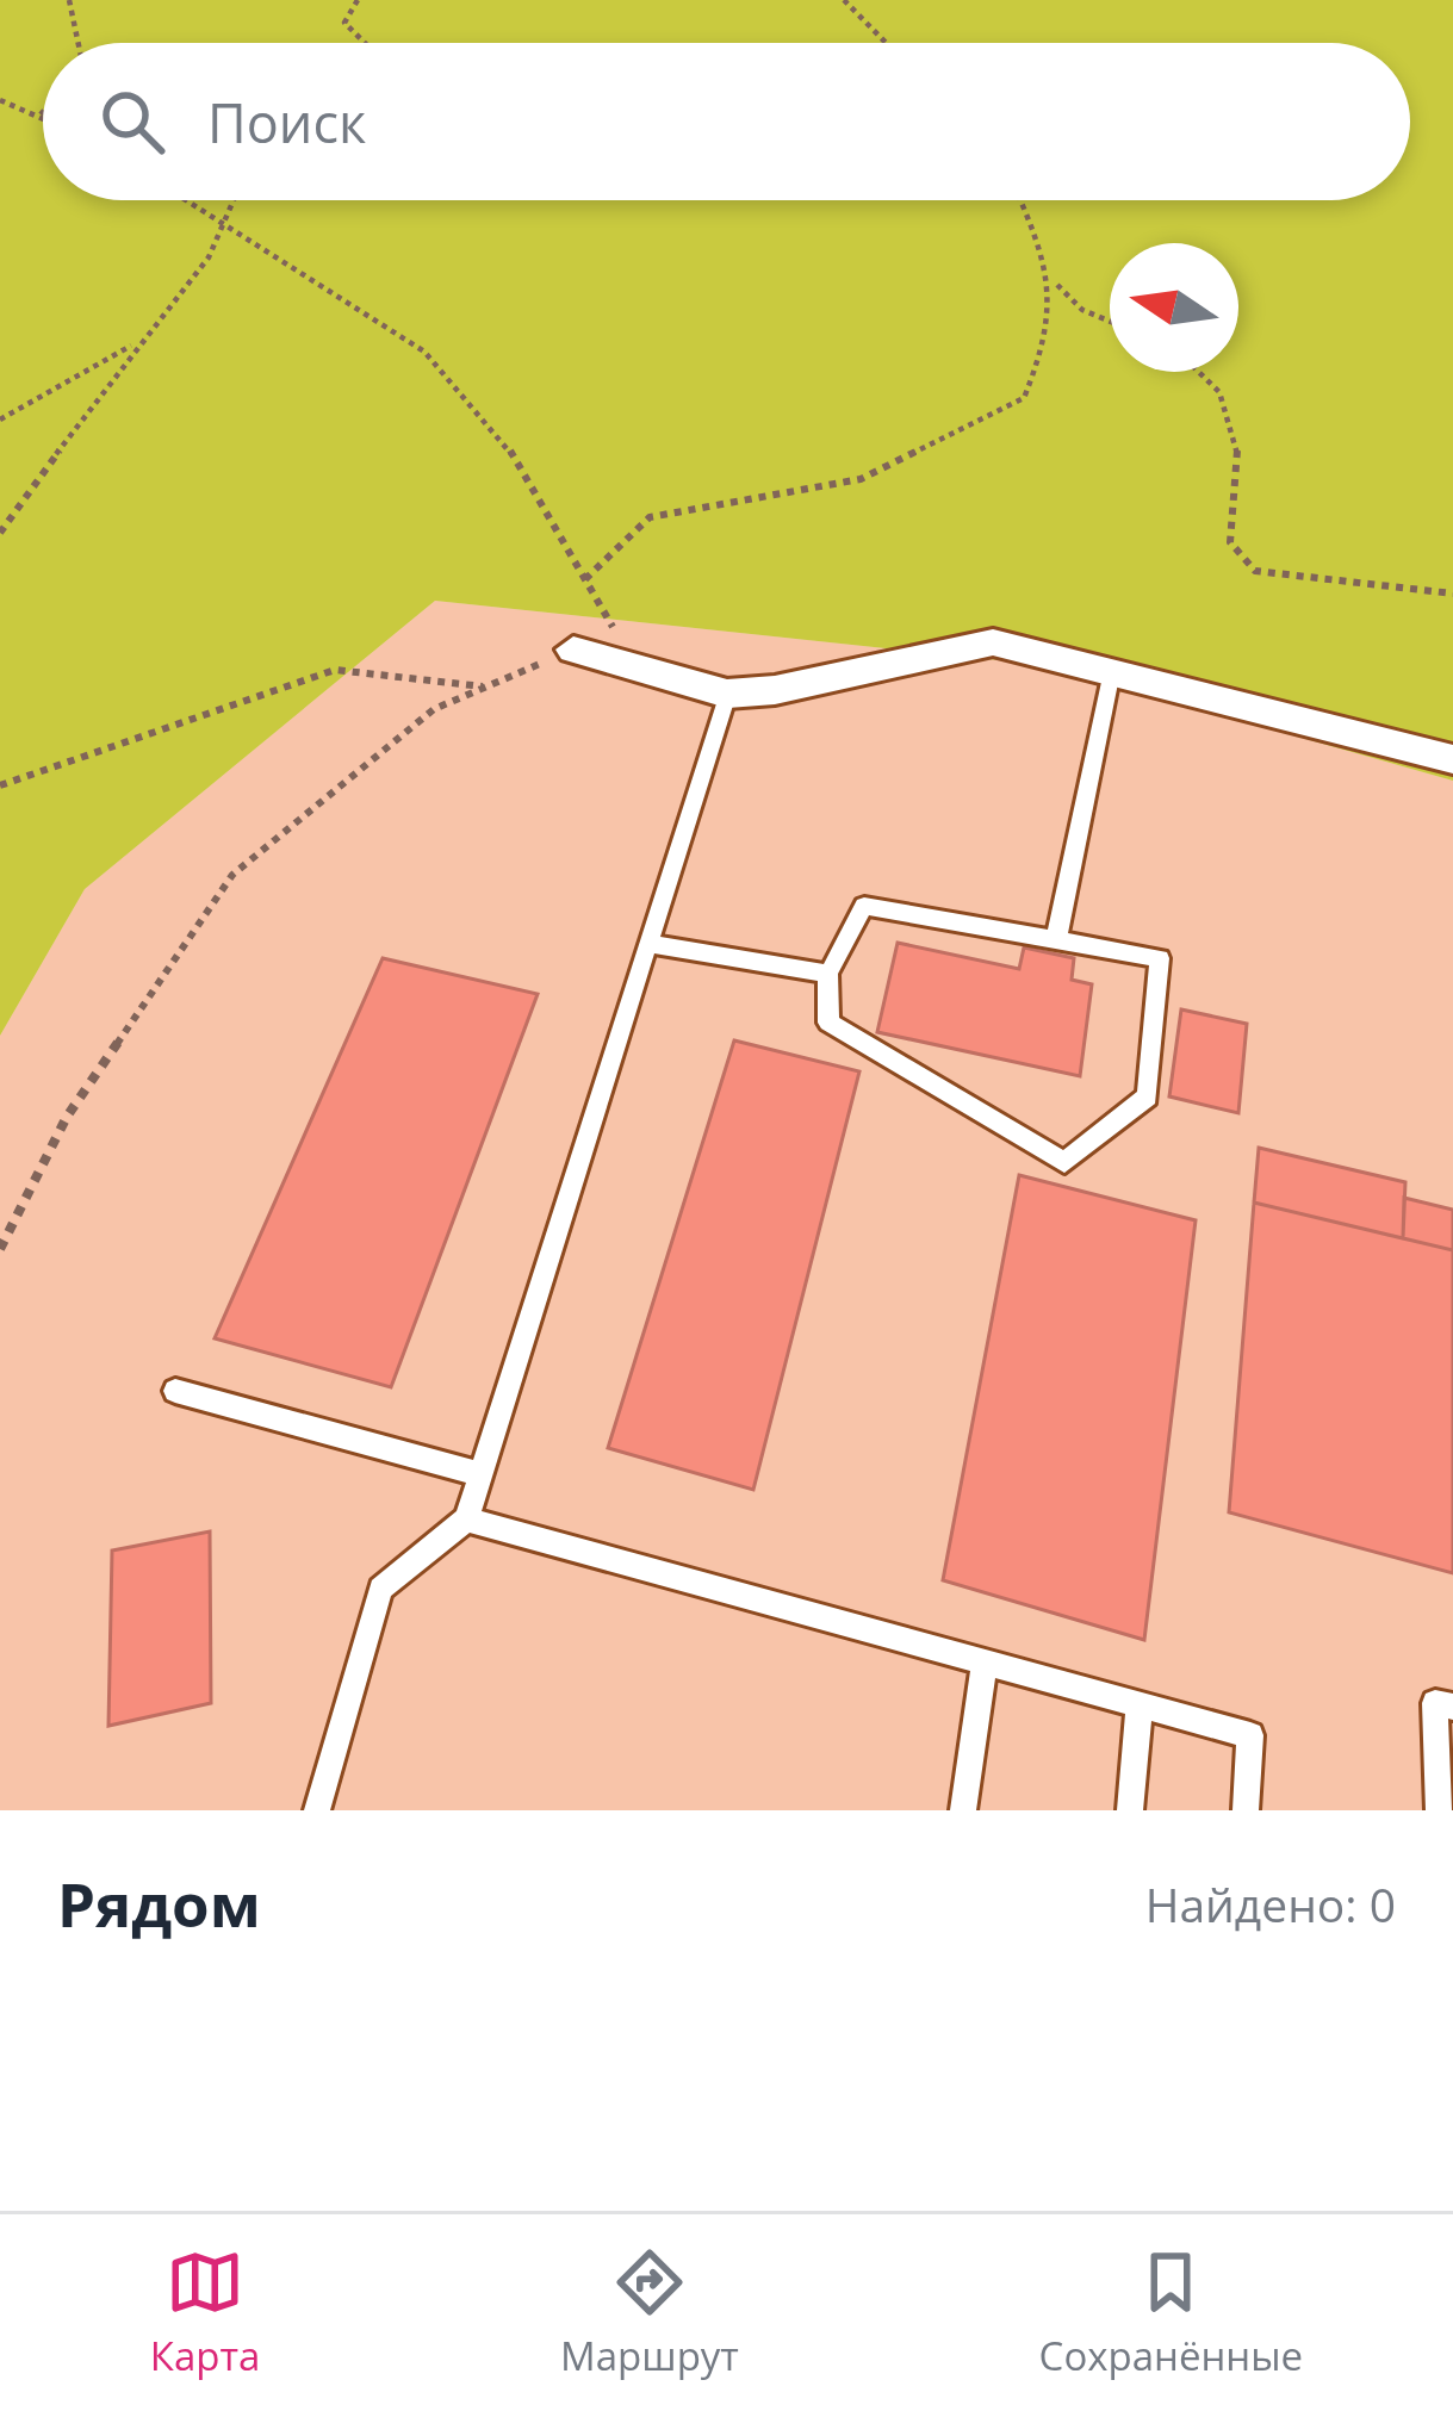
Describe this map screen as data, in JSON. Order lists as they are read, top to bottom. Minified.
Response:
{"north":"left","page":{"search":"Поиск","heading":["Рядом","Найдено: 0"],"nav":["Карта","Маршрут","Сохранённые"]}}
